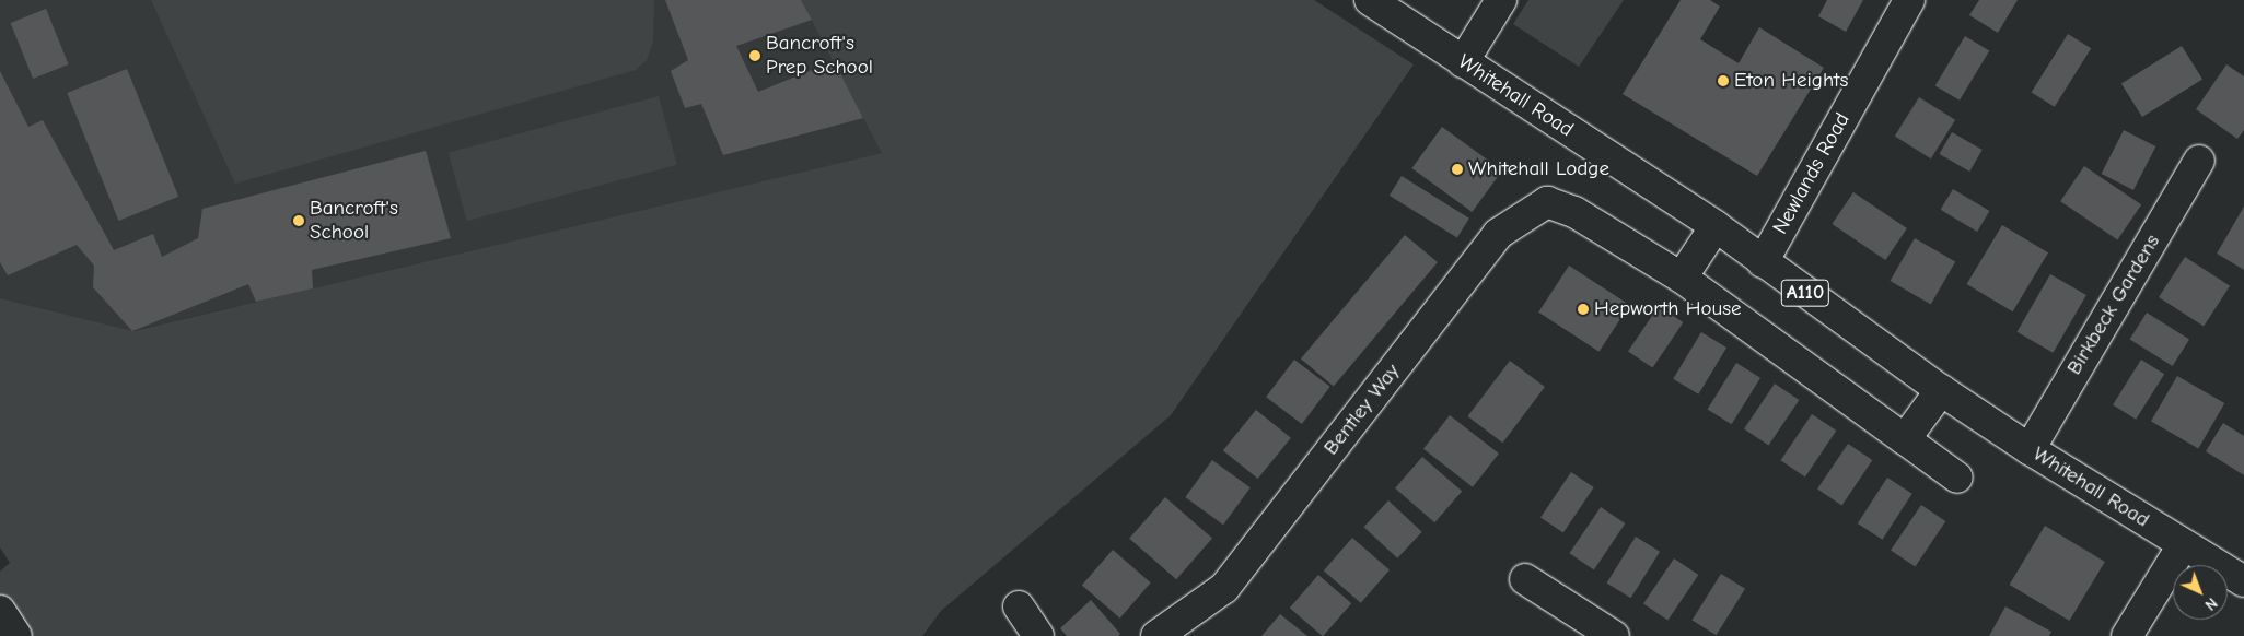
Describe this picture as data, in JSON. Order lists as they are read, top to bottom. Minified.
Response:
{"streets":{"street":["Whitehall Road","Newlands Road","A110","Birkbeck Gardens","Bentley Way"]},"crossings":[["Whitehall Road","Newlands Road"],["Whitehall Road","Birkbeck Gardens"]],"places":["Bancroft's Prep School","Eton Heights","Whitehall Lodge","Bancroft's School","Hepworth House"],"north":"bottom right"}
